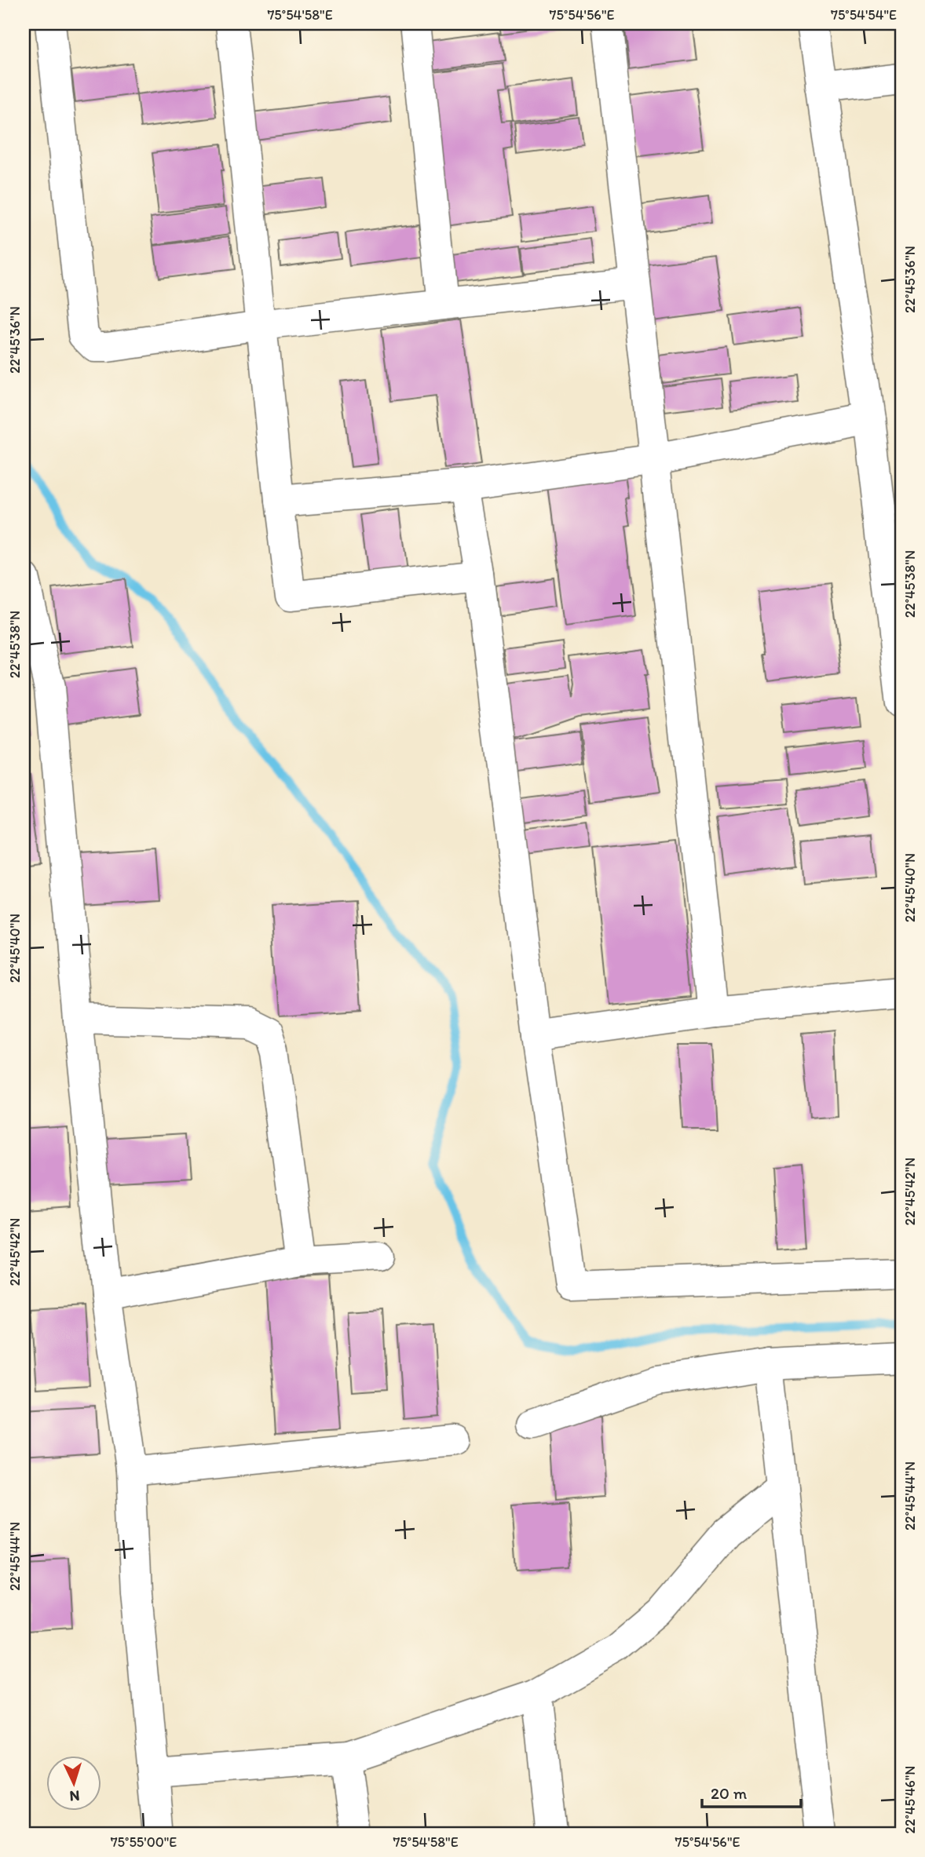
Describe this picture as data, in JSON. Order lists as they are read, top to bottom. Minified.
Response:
{"scale_bar":"20 m","north":"bottom","coordinates":["75°54'58\"E","75°54'56\"E","75°54'54\"E","22°45'36\"N","22°45'38\"N","22°45'40\"N","22°45'42\"N","22°45'44\"N","22°45'46\"N","75°55'00\"E"]}
